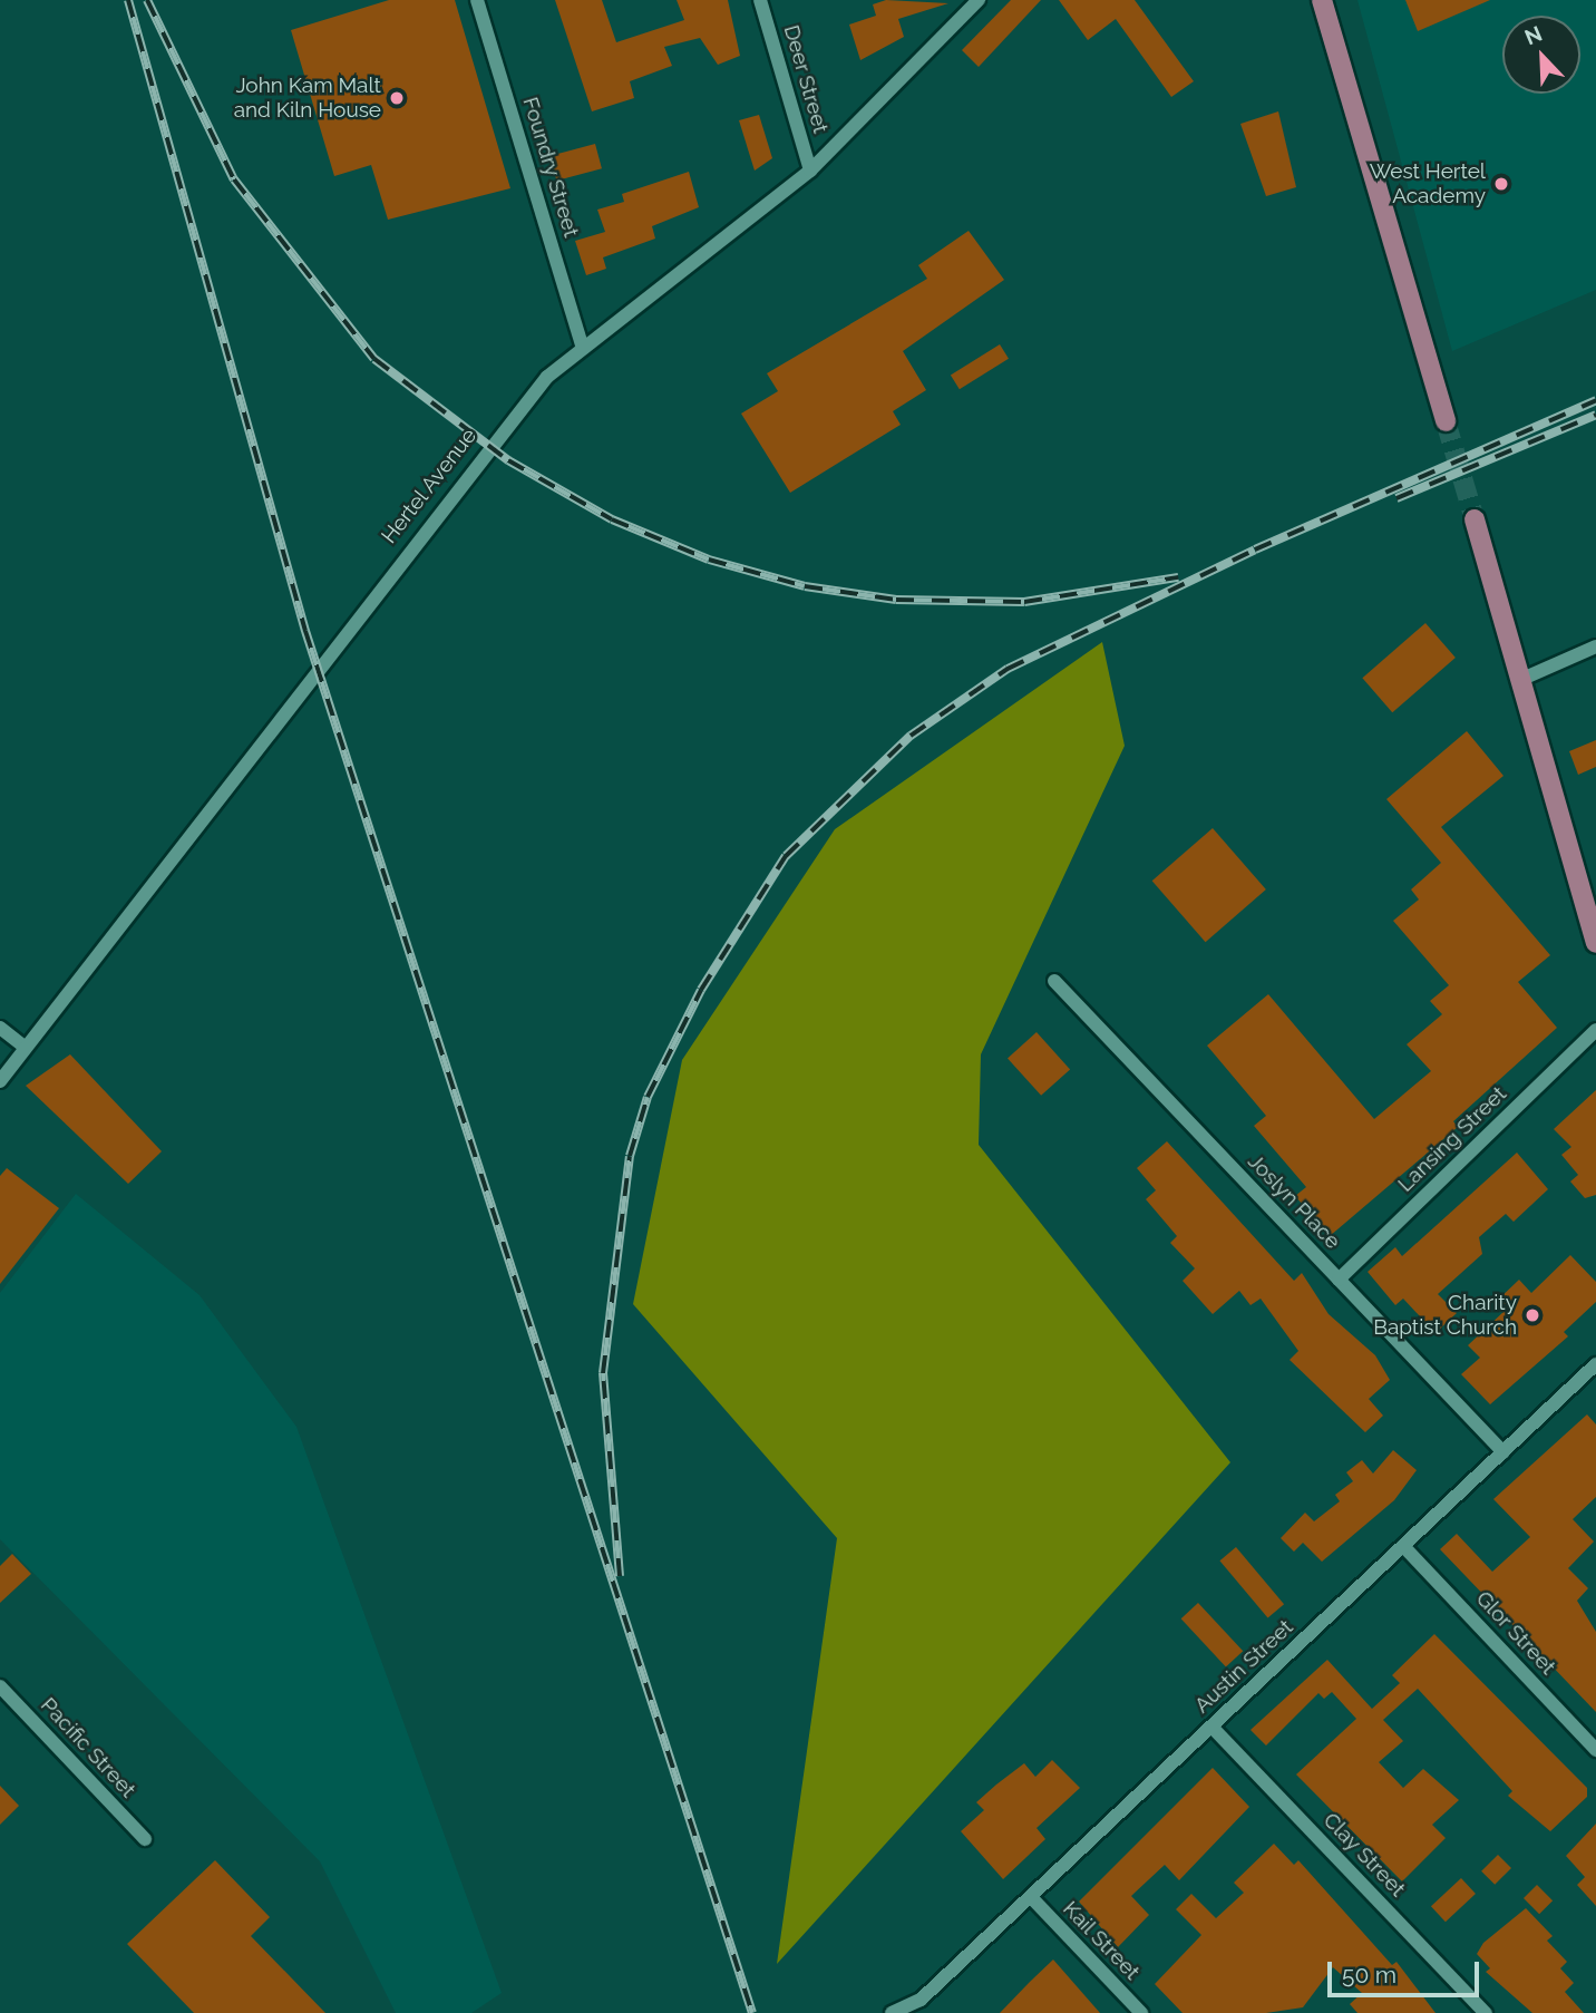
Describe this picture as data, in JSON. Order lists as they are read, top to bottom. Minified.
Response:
{"streets":{"street":["Deer Street","Foundry Street","Hertel Avenue","Lansing Street","Joslyn Place","Glor Street","Austin Street","Pacific Street","Clay Street","Kail Street"]},"crossings":[["Deer Street","Hertel Avenue"],["Foundry Street","Hertel Avenue"],["Lansing Street","Joslyn Place"],["Joslyn Place","Austin Street"],["Glor Street","Austin Street"],["Austin Street","Clay Street"],["Austin Street","Kail Street"]],"places":["John Kam Malt and Kiln House","West Hertel Academy","Charity Baptist Church"],"scale_bar":"50 m","north":"top left"}
